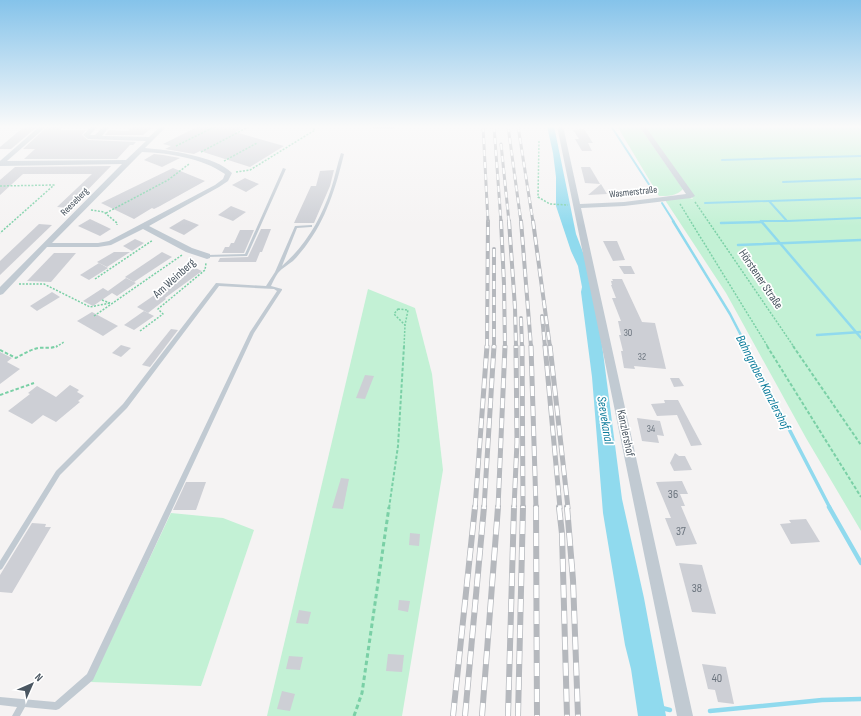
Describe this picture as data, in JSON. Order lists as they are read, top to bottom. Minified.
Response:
{"streets":{"street":["Wasmerstraße","Reeseberg","Am Weinberg","Kanzlershof"],"path":["Hörstener Straße"]},"crossings":[["Wasmerstraße","Hörstener Straße"],["Wasmerstraße","Kanzlershof"]],"water":["Bahngraben Kanzlershof","Seevekanal"],"house_numbers":["30","32","34","36","37","38","40"],"north":"top right"}
